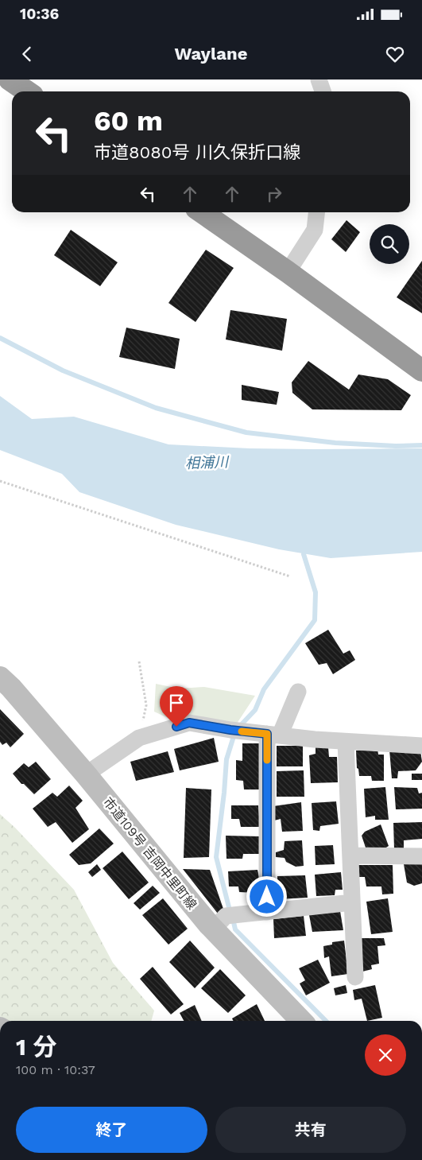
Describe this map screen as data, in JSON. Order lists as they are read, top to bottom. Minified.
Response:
{"streets":{"street":["市道109号 吉岡中里町線"]},"water":["相浦川"],"page":{"status":"10:36","header":"Waylane","turn":["60 m","市道8080号 川久保折口線"],"heading":["1 分","100 m · 10:37"],"buttons":["終了","共有"]}}
